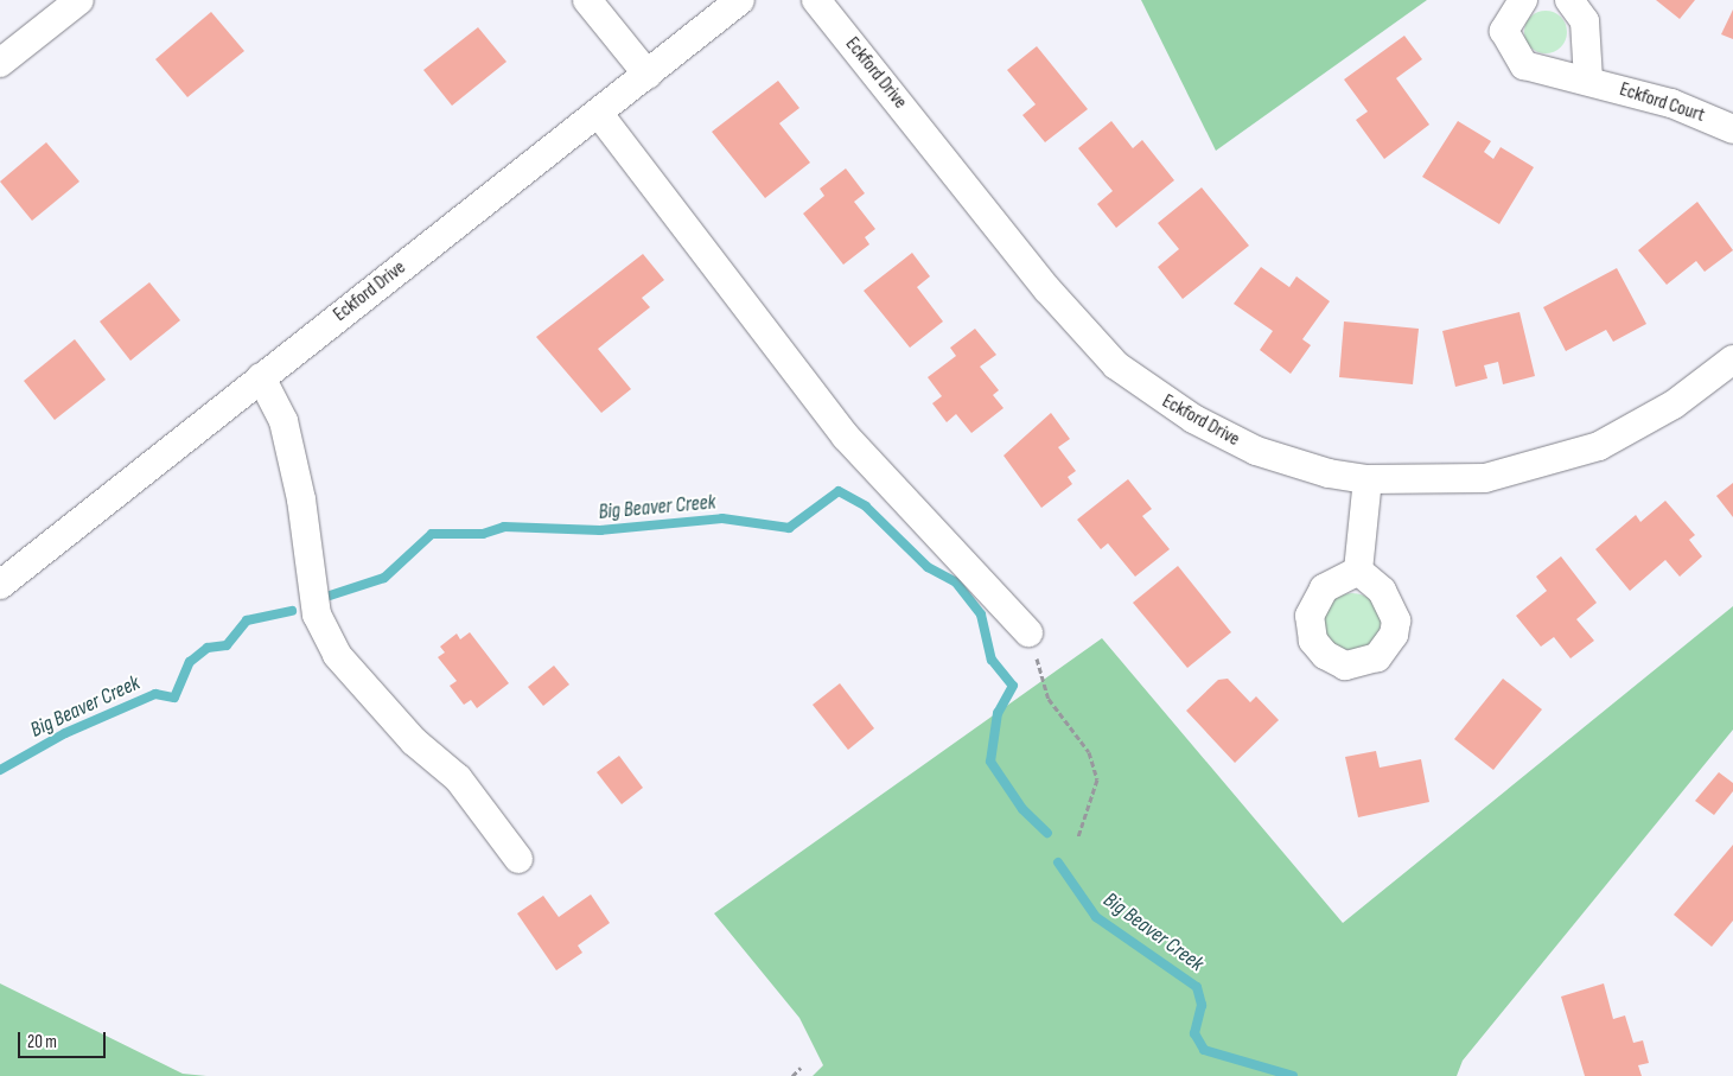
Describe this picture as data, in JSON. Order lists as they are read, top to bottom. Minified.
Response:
{"streets":{"street":["Eckford Drive","Eckford Court"]},"water":["Big Beaver Creek"],"scale_bar":"20 m"}
